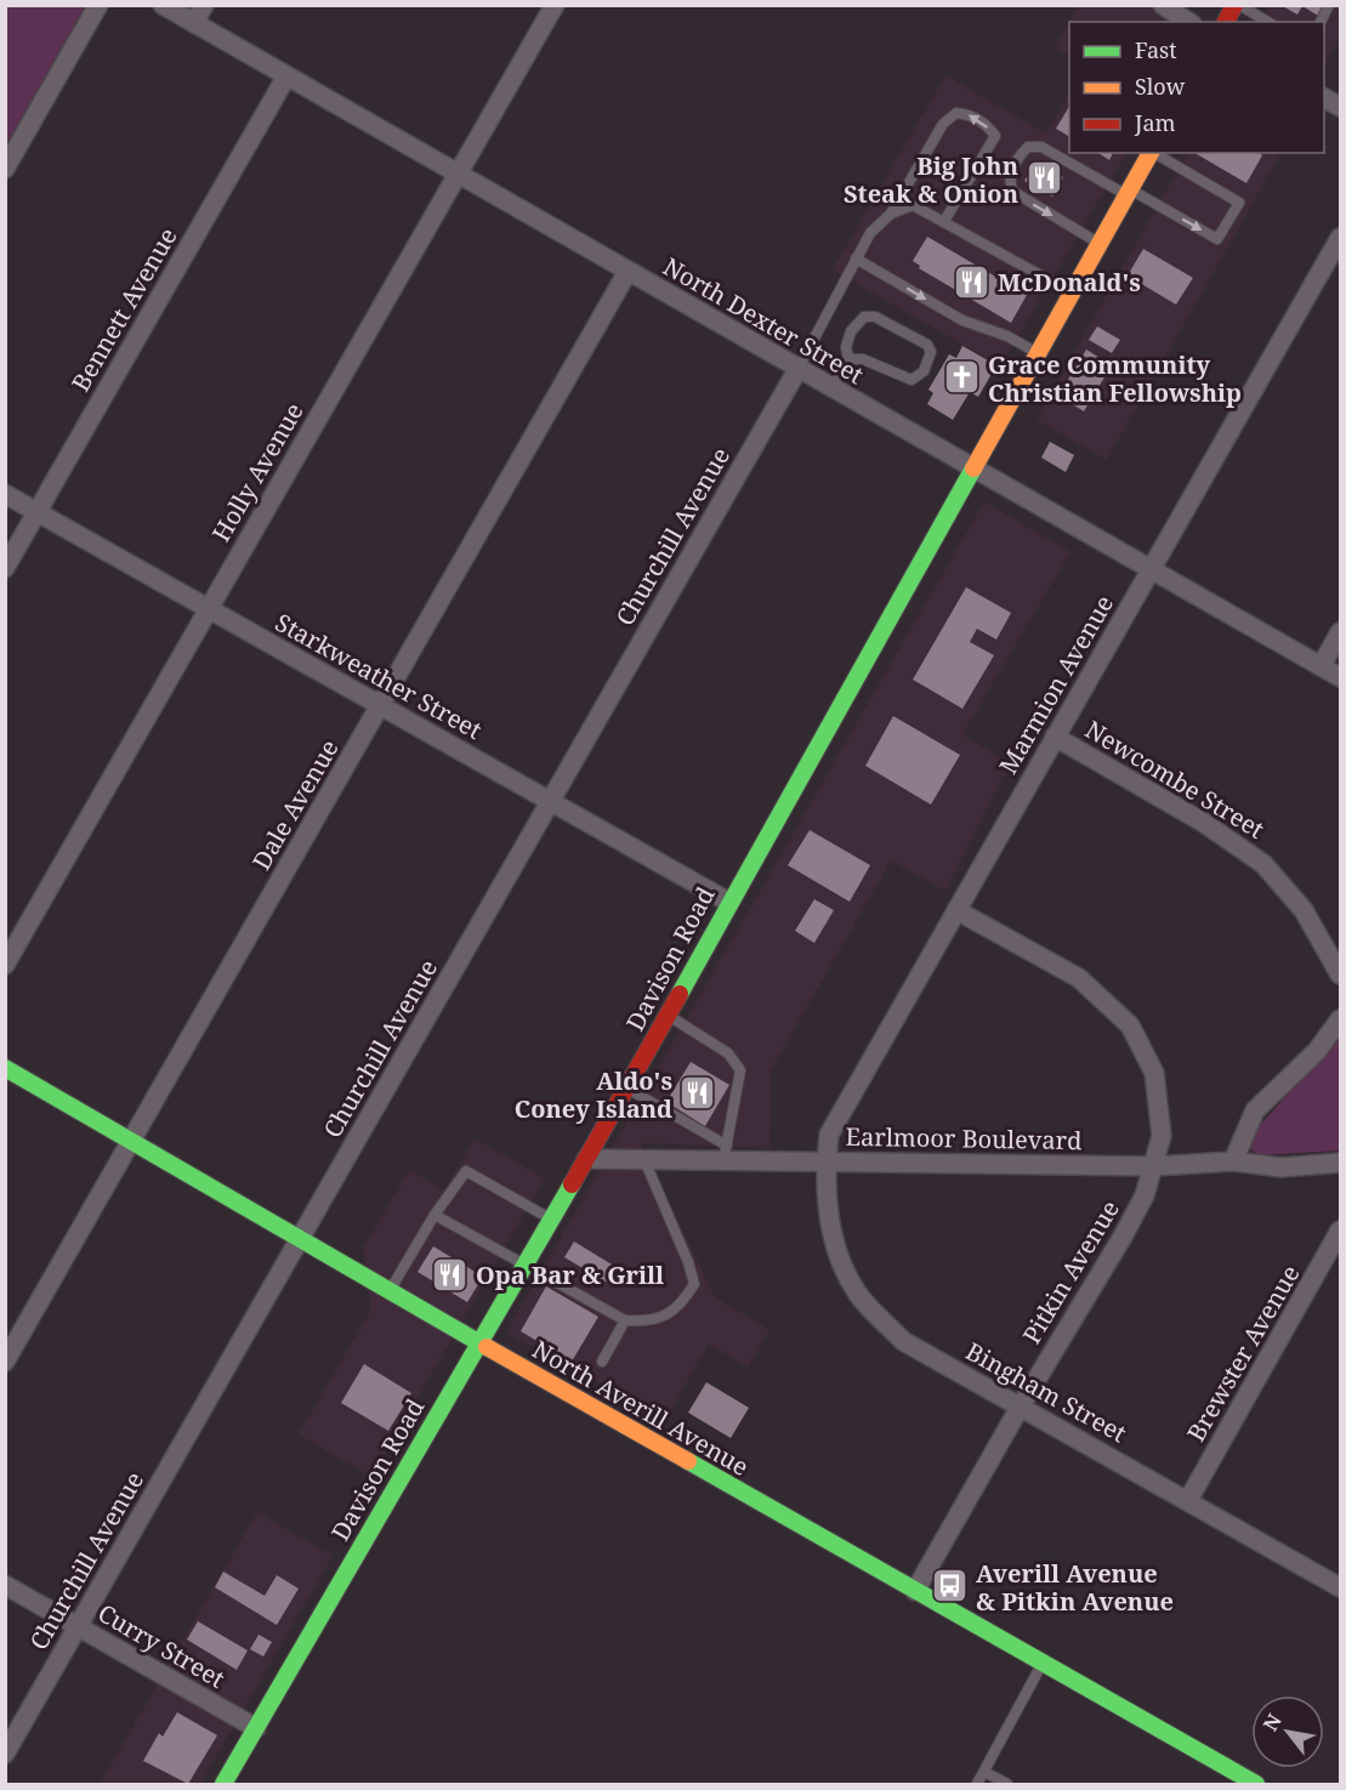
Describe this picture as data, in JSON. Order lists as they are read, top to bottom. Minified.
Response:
{"streets":{"main road":["Davison Road","North Averill Avenue"],"street":["Bennett Avenue","North Dexter Street","Holly Avenue","Churchill Avenue","Starkweather Street","Marmion Avenue","Newcombe Street","Dale Avenue","Earlmoor Boulevard","Pitkin Avenue","Brewster Avenue","Bingham Street","Curry Street"]},"crossings":[["Bennett Avenue","North Dexter Street"],["Bennett Avenue","Starkweather Street"],["North Dexter Street","Holly Avenue"],["North Dexter Street","Churchill Avenue"],["North Dexter Street","Marmion Avenue"],["North Dexter Street","Dale Avenue"],["North Dexter Street","Davison Road"],["Holly Avenue","Starkweather Street"],["Churchill Avenue","Starkweather Street"],["Churchill Avenue","North Averill Avenue"],["Churchill Avenue","Curry Street"],["Starkweather Street","Dale Avenue"],["Starkweather Street","Davison Road"],["Marmion Avenue","Newcombe Street"],["Marmion Avenue","Earlmoor Boulevard"],["Marmion Avenue","Pitkin Avenue"],["Marmion Avenue","Bingham Street"],["Dale Avenue","North Averill Avenue"],["Davison Road","Earlmoor Boulevard"],["Davison Road","North Averill Avenue"],["Davison Road","Curry Street"],["Earlmoor Boulevard","Pitkin Avenue"],["Earlmoor Boulevard","Bingham Street"],["Pitkin Avenue","Bingham Street"],["Pitkin Avenue","North Averill Avenue"],["Brewster Avenue","Bingham Street"]],"places":{"restaurant":["Big John Steak & Onion","McDonald's","Aldo's Coney Island","Opa Bar & Grill"],"church":["Grace Community Christian Fellowship"],"bus stop":["Averill Avenue & Pitkin Avenue"]},"legend":["Fast","Slow","Jam"],"north":"top left"}
